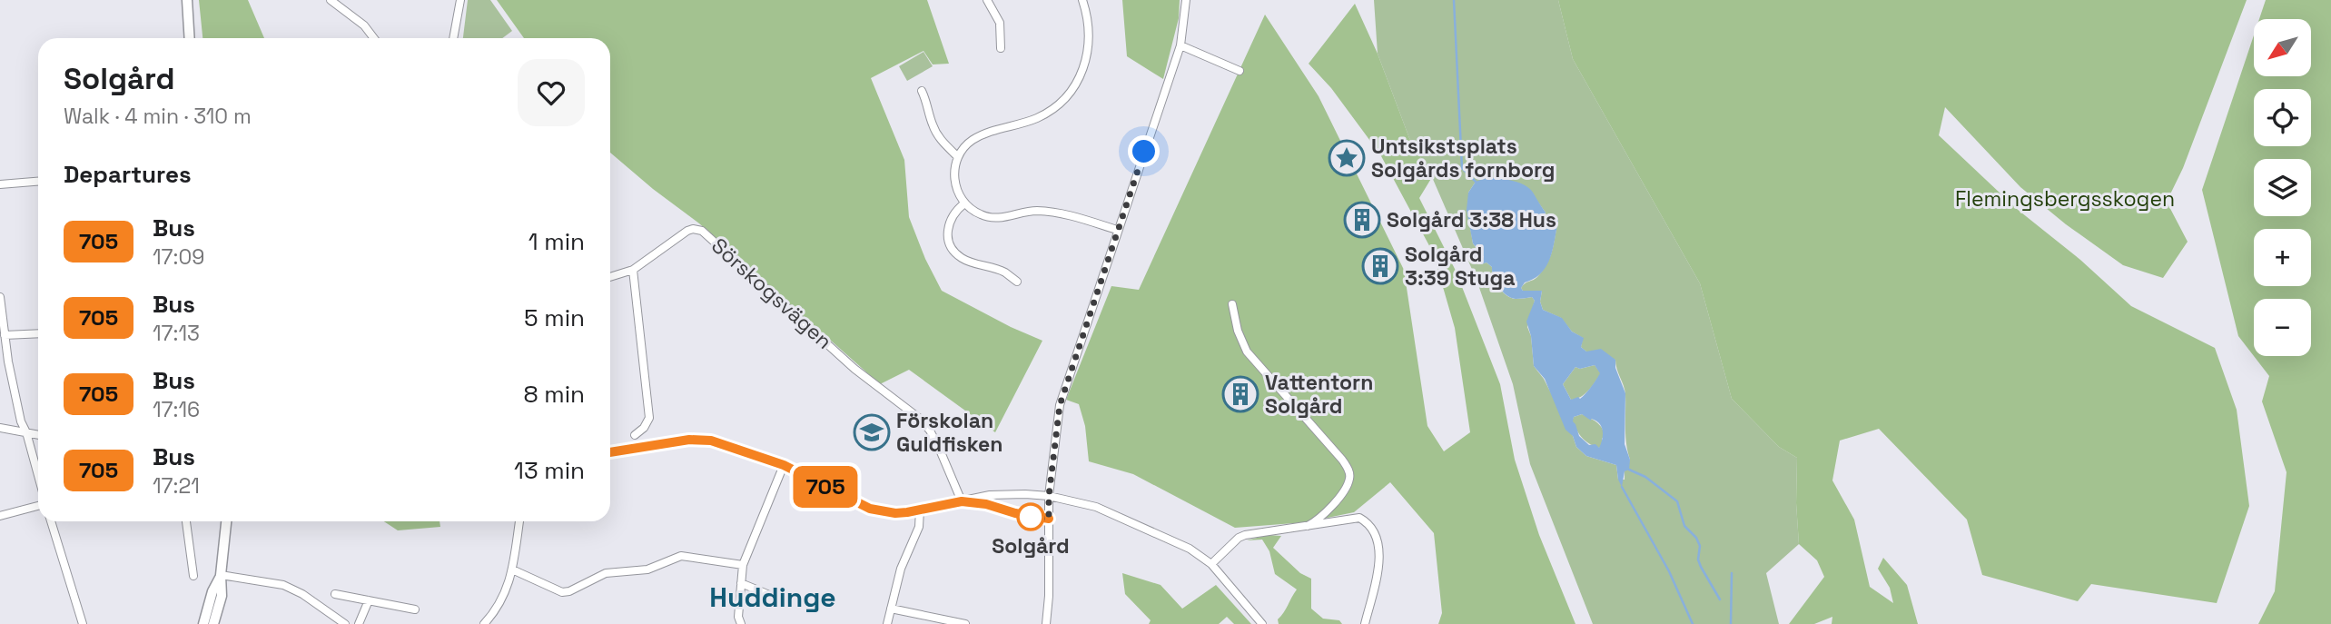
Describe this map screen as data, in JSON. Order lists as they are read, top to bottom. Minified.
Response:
{"streets":{"street":["Sörskogsvägen"]},"districts":["Huddinge"],"parks":["Flemingsbergsskogen"],"places":{"place":["Untsikstsplats Solgårds fornborg"],"building":["Solgård 3:38 Hus","Solgård 3:39 Stuga","Vattentorn Solgård"],"school or university":["Förskolan Guldfisken"],"other":["Solgård"]},"lines":["bus line 705"],"north":"bottom left","page":{"on_map":"705","map_buttons":["+","−"],"heading":[["Solgård","Walk · 4 min · 310 m"],"Departures"],"list":[{"mark":"705","name":"Bus","note":"17:09","value":"1 min"},{"mark":"705","name":"Bus","note":"17:13","value":"5 min"},{"mark":"705","name":"Bus","note":"17:16","value":"8 min"},{"mark":"705","name":"Bus","note":"17:21","value":"13 min"}]}}
